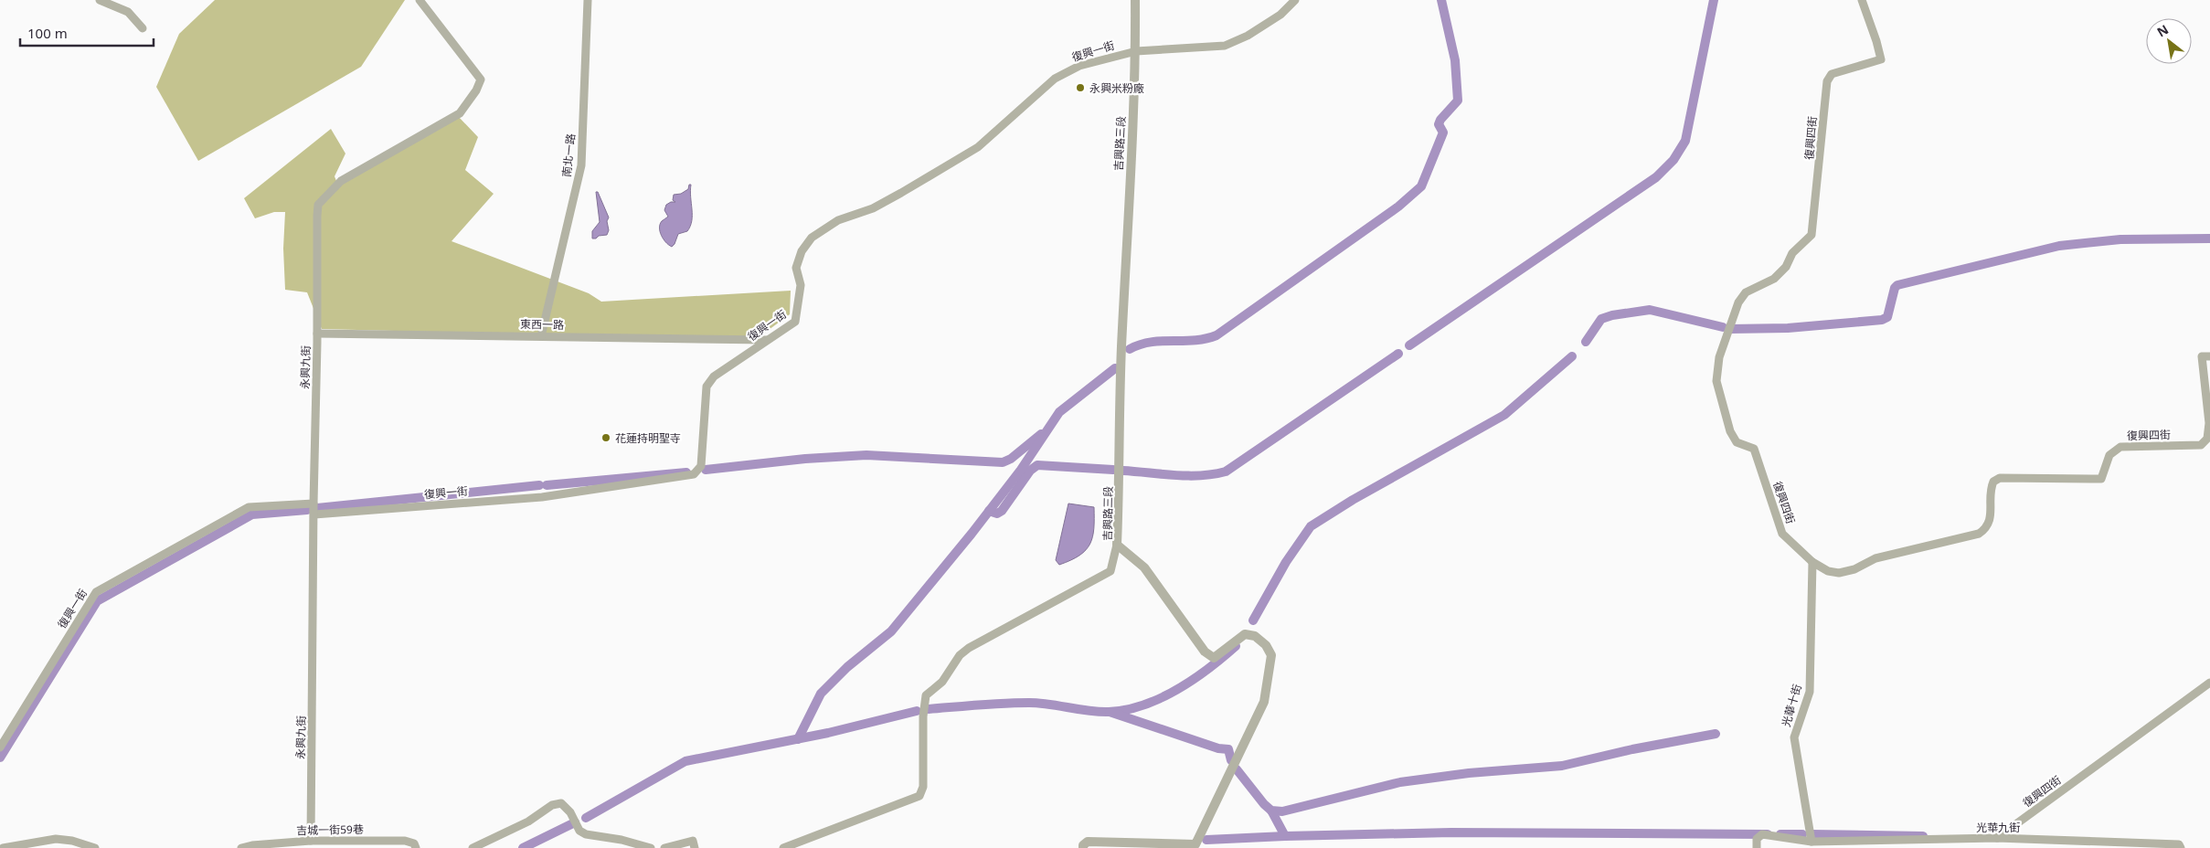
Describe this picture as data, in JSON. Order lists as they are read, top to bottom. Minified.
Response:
{"streets":{"street":["復興一街","復興四街","吉興路三段","南北一路","東西一路","永興九街","光華十街","光華九街","吉城一街59巷"]},"crossings":[["復興一街","吉興路三段"],["復興一街","東西一路"],["復興一街","永興九街"],["復興四街","光華十街"],["復興四街","光華九街"],["南北一路","東西一路"],["東西一路","永興九街"],["永興九街","吉城一街59巷"],["光華十街","光華九街"]],"places":["永興米粉廠","花蓮持明聖寺"],"scale_bar":"100 m","north":"top left"}
